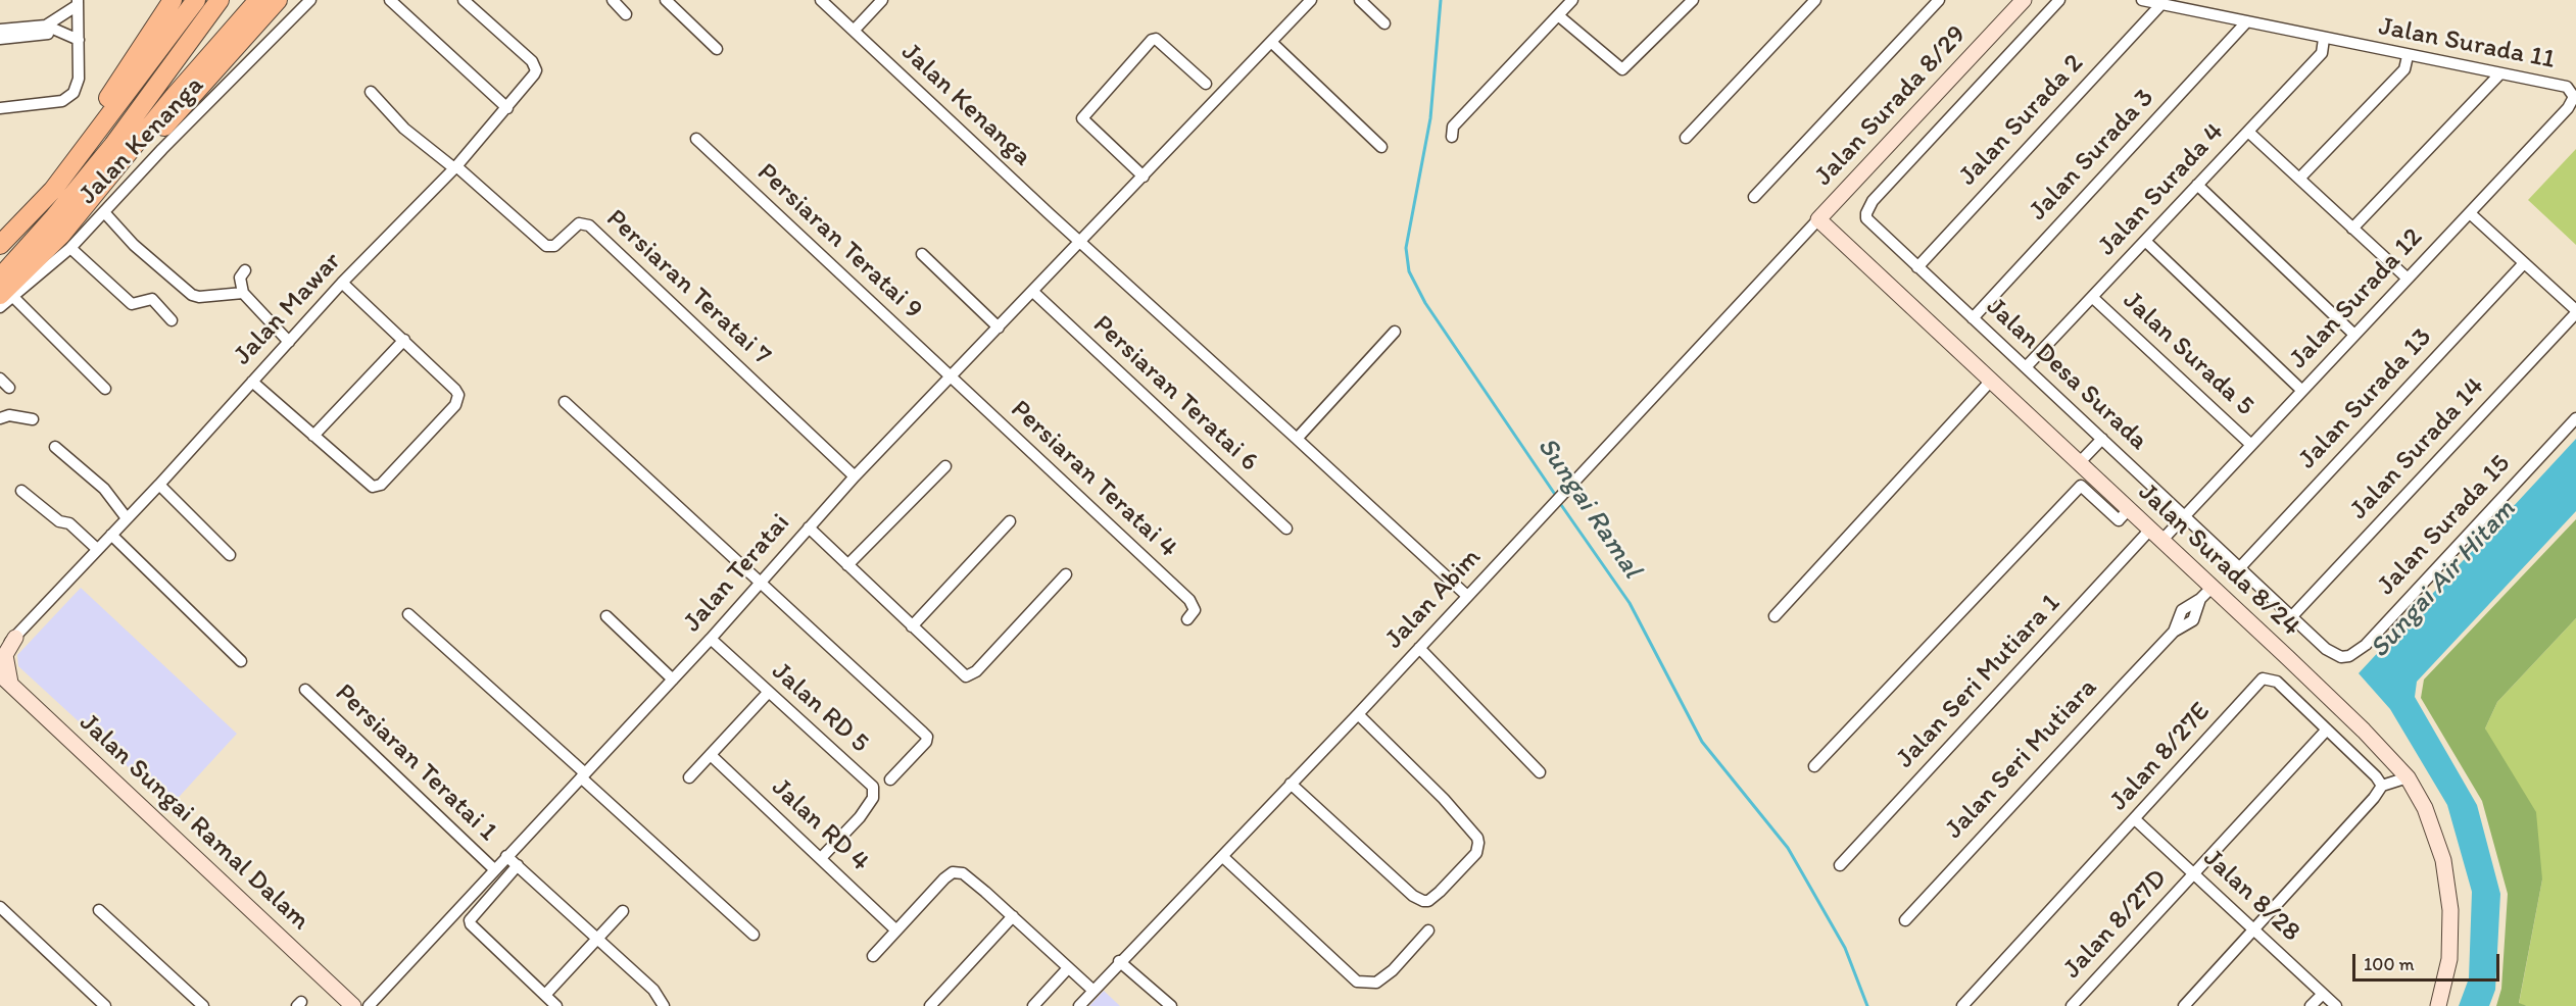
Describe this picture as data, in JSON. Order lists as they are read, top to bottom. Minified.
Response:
{"streets":{"street":["Jalan Surada 11","Jalan Kenanga","Jalan Surada 8/29","Jalan Surada 2","Jalan Surada 3","Jalan Surada 4","Persiaran Teratai 9","Persiaran Teratai 7","Jalan Surada 12","Jalan Mawar","Jalan Surada 5","Jalan Desa Surada","Persiaran Teratai 6","Jalan Surada 13","Jalan Surada 14","Persiaran Teratai 4","Jalan Surada 15","Jalan Surada 8/24","Jalan Teratai","Jalan Abim","Jalan Seri Mutiara 1","Jalan RD 5","Jalan 8/27E","Jalan Seri Mutiara","Persiaran Teratai 1","Jalan Sungai Ramal Dalam","Jalan RD 4","Jalan 8/28","Jalan 8/27D"]},"crossings":[["Jalan Surada 11","Jalan Surada 2"],["Jalan Surada 11","Jalan Surada 3"],["Jalan Surada 11","Jalan Surada 4"],["Jalan Surada 11","Jalan Surada 12"],["Jalan Kenanga","Jalan Teratai"],["Jalan Kenanga","Jalan Abim"],["Jalan Surada 8/29","Jalan Surada 8/24"],["Jalan Surada 8/29","Jalan Abim"],["Jalan Surada 2","Jalan Desa Surada"],["Jalan Surada 3","Jalan Desa Surada"],["Jalan Surada 4","Jalan Surada 5"],["Jalan Surada 4","Jalan Desa Surada"],["Persiaran Teratai 9","Persiaran Teratai 4"],["Persiaran Teratai 9","Jalan Teratai"],["Persiaran Teratai 7","Jalan Mawar"],["Persiaran Teratai 7","Jalan Teratai"],["Jalan Surada 12","Jalan Surada 5"],["Jalan Surada 12","Jalan Desa Surada"],["Jalan Surada 12","Jalan Surada 8/24"],["Jalan Surada 12","Jalan Seri Mutiara 1"],["Jalan Desa Surada","Jalan Surada 13"],["Jalan Desa Surada","Jalan Surada 14"],["Jalan Desa Surada","Jalan Surada 15"],["Persiaran Teratai 6","Jalan Teratai"],["Persiaran Teratai 4","Jalan Teratai"],["Jalan Surada 8/24","Jalan Abim"],["Jalan Surada 8/24","Jalan Seri Mutiara 1"],["Jalan Surada 8/24","Jalan Seri Mutiara"],["Jalan Teratai","Jalan RD 5"],["Jalan Teratai","Persiaran Teratai 1"],["Jalan RD 5","Jalan RD 4"],["Jalan 8/27E","Jalan 8/28"],["Jalan 8/27E","Jalan 8/27D"],["Jalan 8/28","Jalan 8/27D"]],"water":["Sungai Ramal","Sungai Air Hitam"],"scale_bar":"100 m"}
